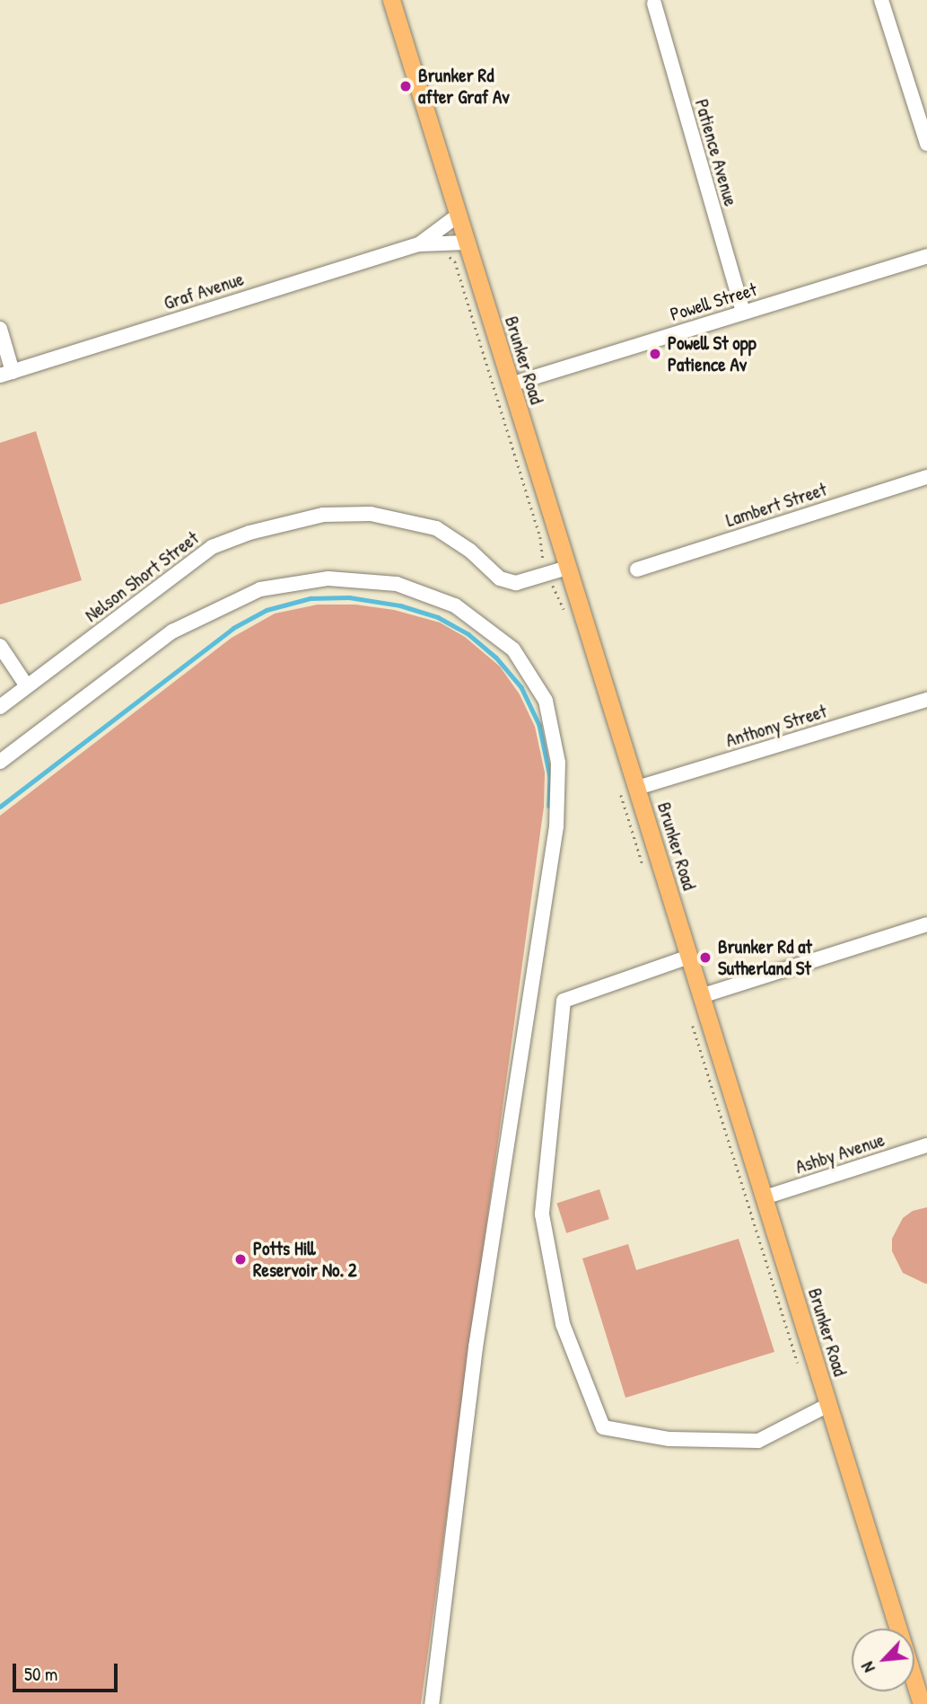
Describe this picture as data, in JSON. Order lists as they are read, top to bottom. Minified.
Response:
{"streets":{"main road":["Brunker Road"],"street":["Patience Avenue","Graf Avenue","Powell Street","Lambert Street","Nelson Short Street","Anthony Street","Ashby Avenue"]},"crossings":[["Patience Avenue","Powell Street"],["Graf Avenue","Brunker Road"],["Powell Street","Brunker Road"],["Brunker Road","Nelson Short Street"],["Brunker Road","Anthony Street"],["Brunker Road","Ashby Avenue"]],"places":["Brunker Rd after Graf Av","Powell St opp Patience Av","Brunker Rd at Sutherland St","Potts Hill Reservoir No. 2"],"scale_bar":"50 m","north":"bottom left"}
